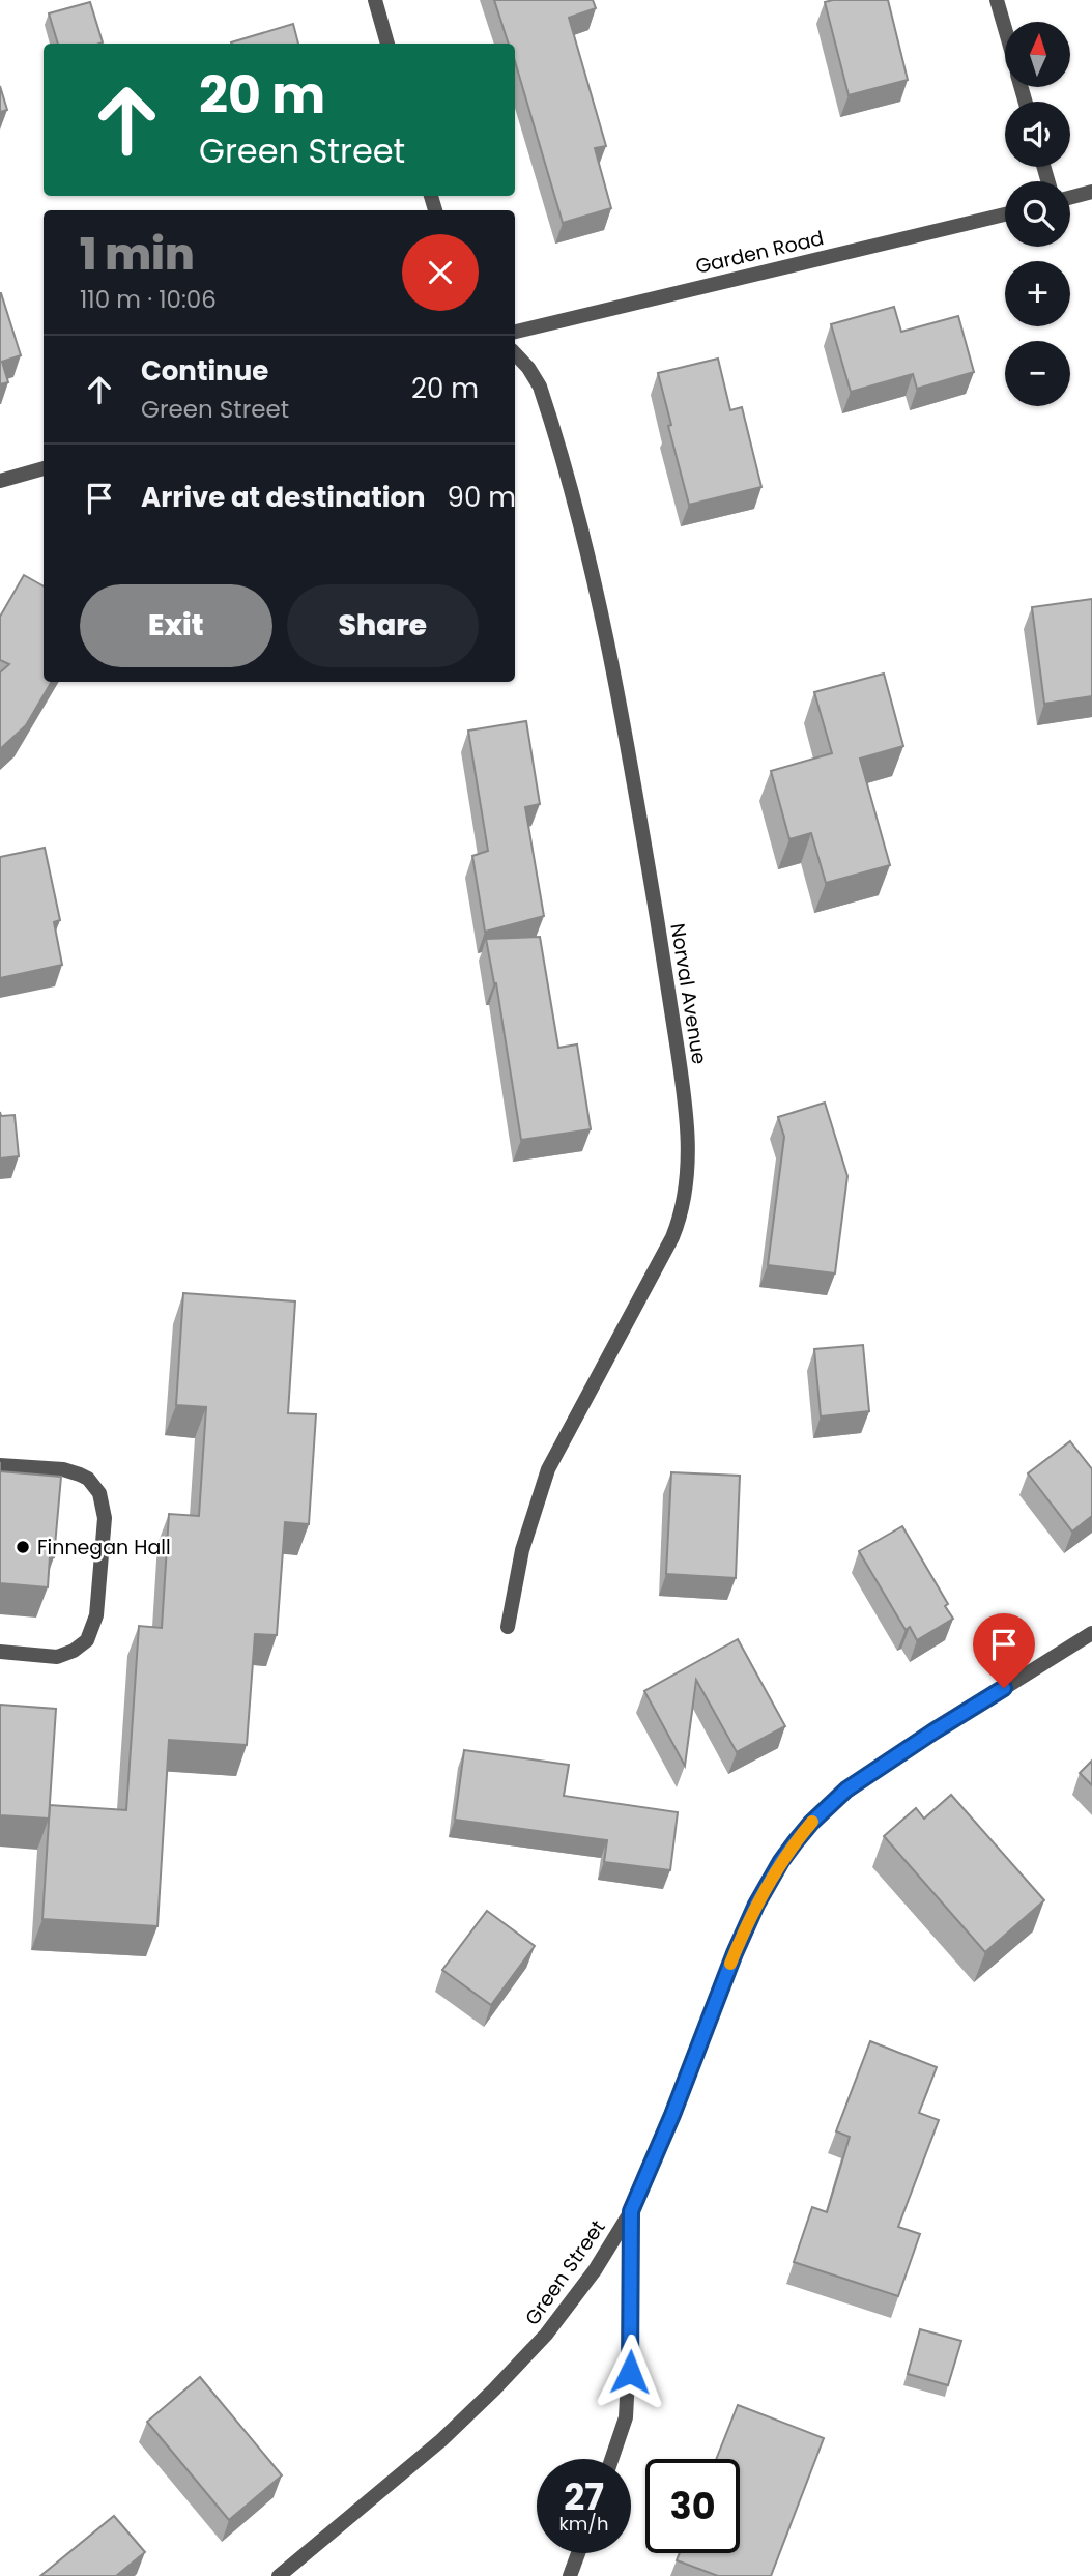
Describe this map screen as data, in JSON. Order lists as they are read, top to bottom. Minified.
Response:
{"streets":{"street":["Garden Road","Norval Avenue","Green Street"]},"places":["Finnegan Hall"],"north":"top","page":{"map_buttons":["+","−"],"turn":["20 m","Green Street"],"heading":["1 min","110 m · 10:06"],"list":[{"name":"Continue","note":"Green Street","value":"20 m"},{"name":"Arrive at destination","value":"90 m"}],"buttons":["Exit","Share"],"speed":"27 km/h","limit":"30"}}
